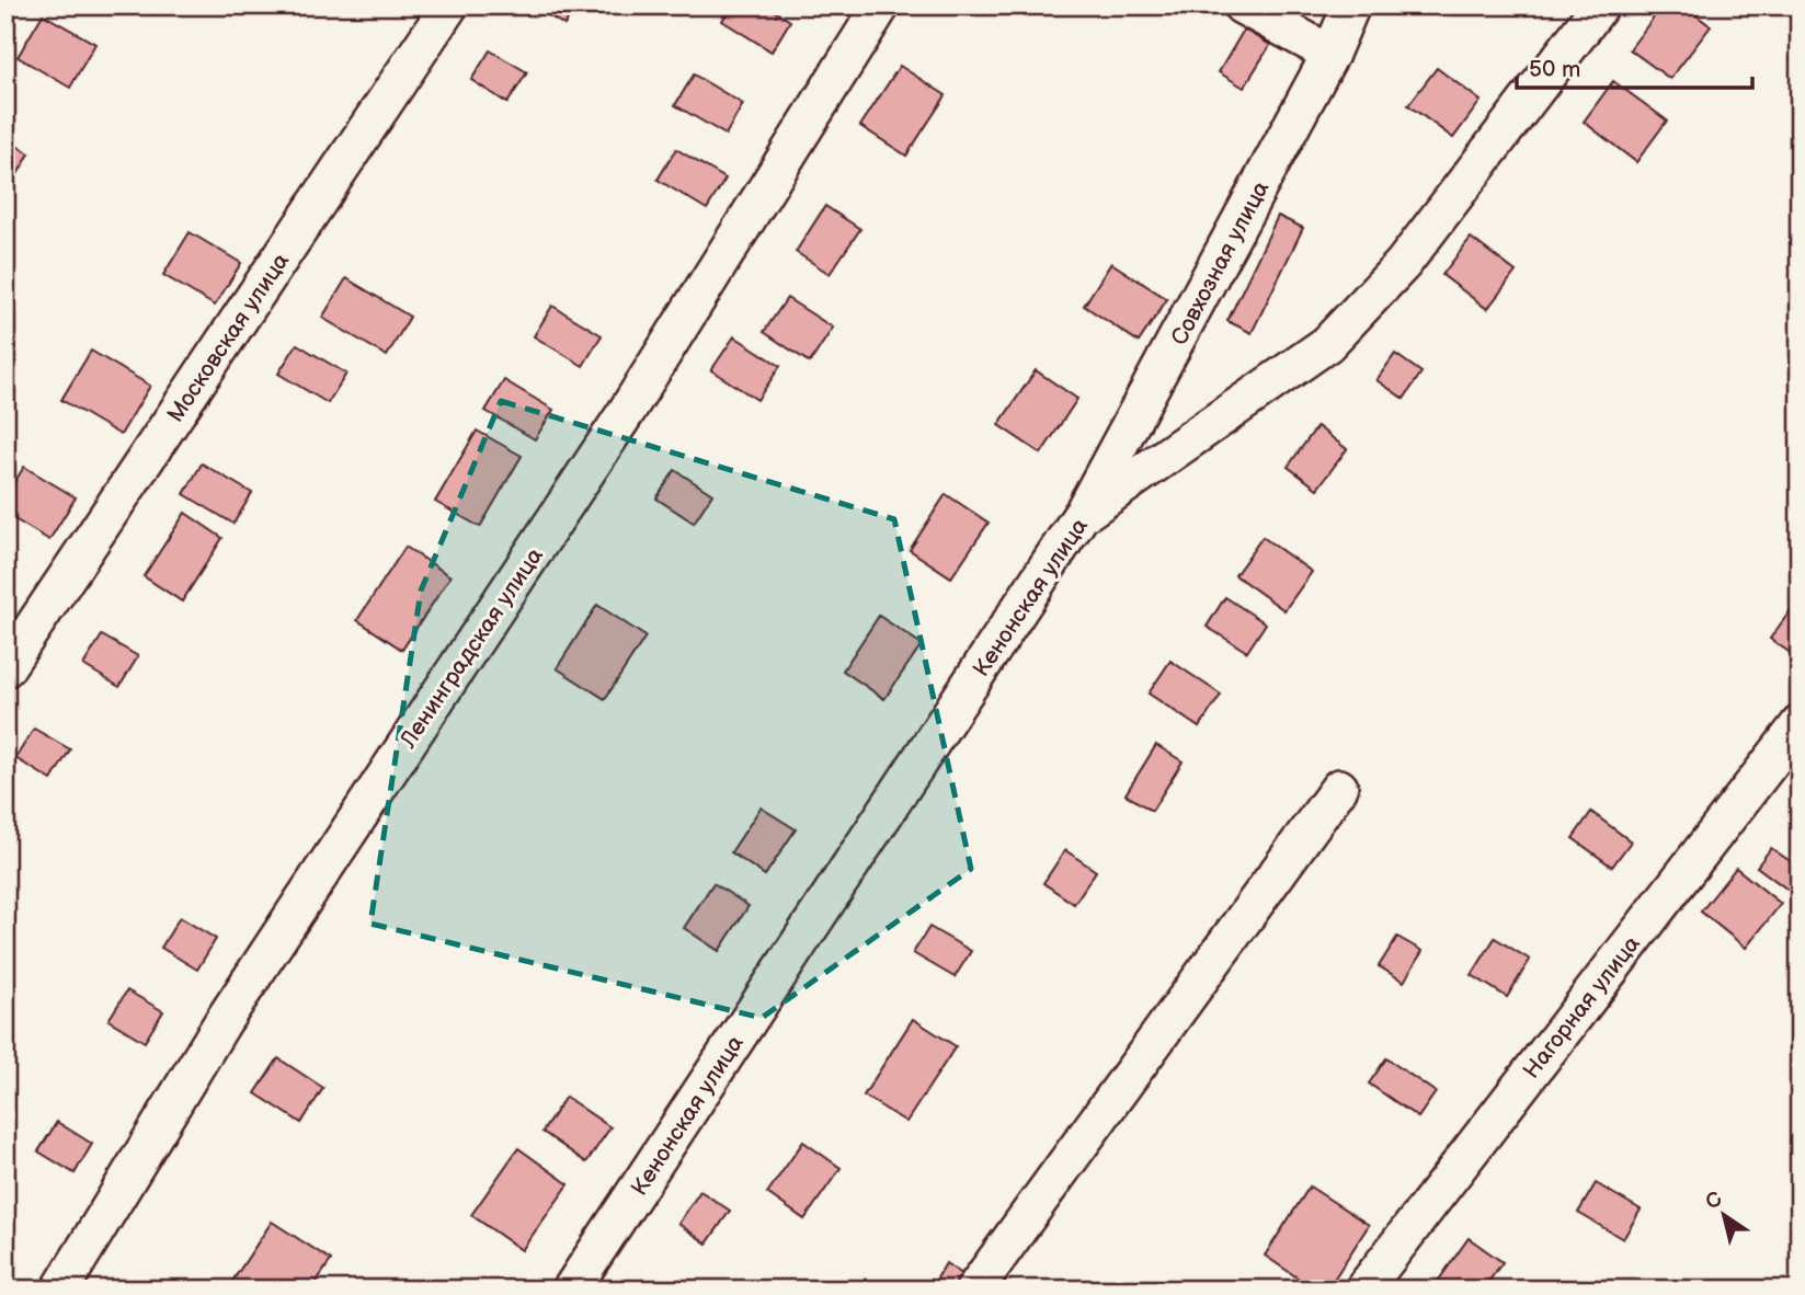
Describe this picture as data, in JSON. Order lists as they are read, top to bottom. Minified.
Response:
{"streets":{"street":["Совхозная улица","Московская улица","Кенонская улица","Ленинградская улица","Нагорная улица"]},"crossings":[["Совхозная улица","Кенонская улица"]],"scale_bar":"50 m","north":"top left"}
